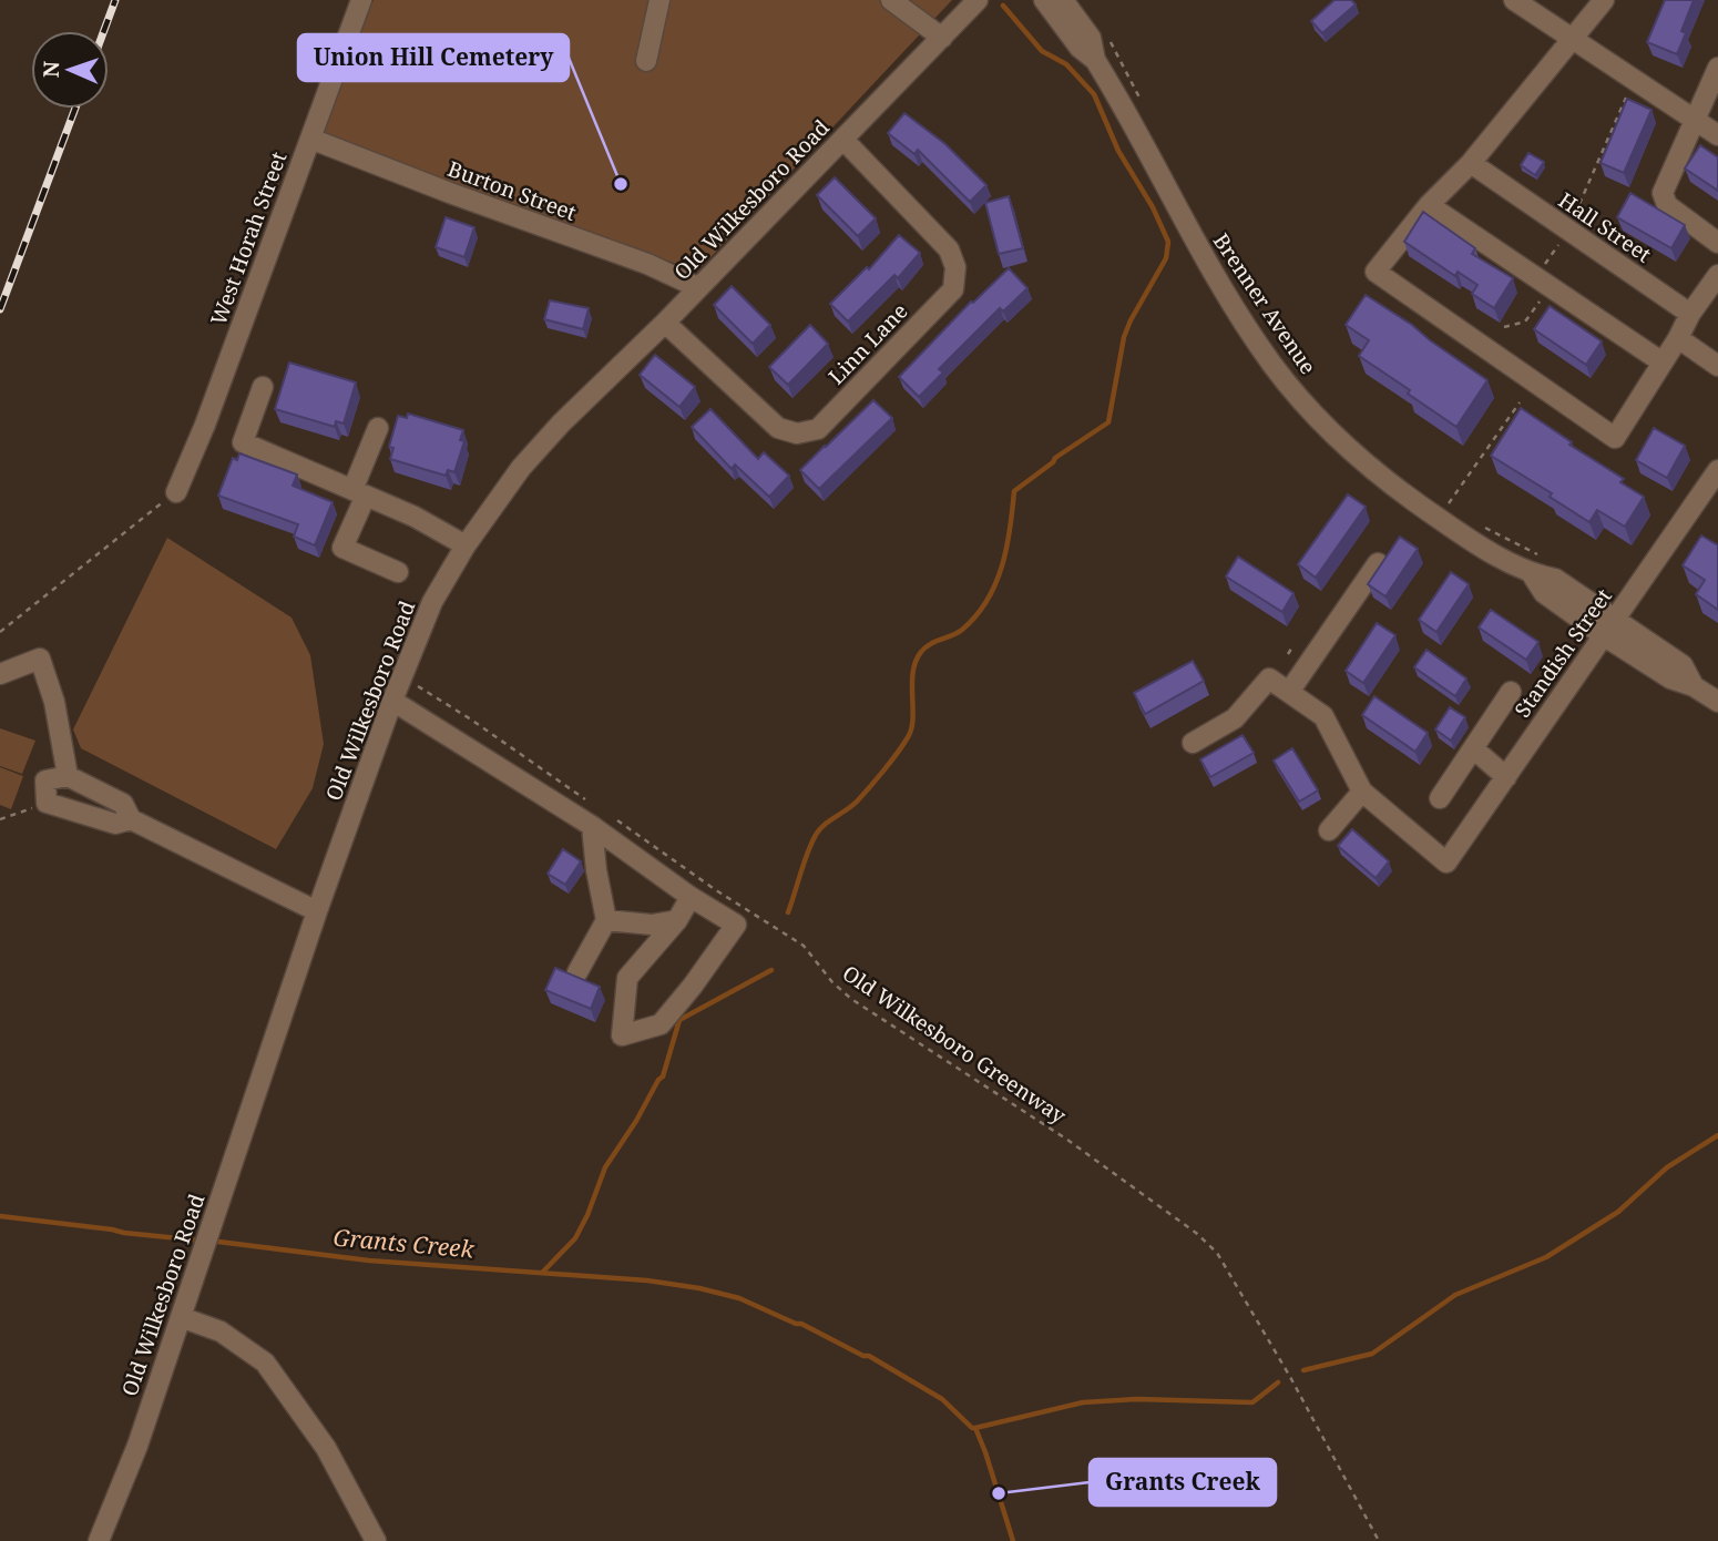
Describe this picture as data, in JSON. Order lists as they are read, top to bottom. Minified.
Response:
{"streets":{"street":["Burton Street","Old Wilkesboro Road","Hall Street","West Horah Street","Brenner Avenue","Linn Lane","Standish Street"],"path":["Old Wilkesboro Greenway"]},"crossings":[["Burton Street","Old Wilkesboro Road"],["Burton Street","West Horah Street"],["Old Wilkesboro Road","Linn Lane"],["Brenner Avenue","Standish Street"]],"water":["Grants Creek"],"places":["Union Hill Cemetery","Grants Creek"],"north":"left"}
